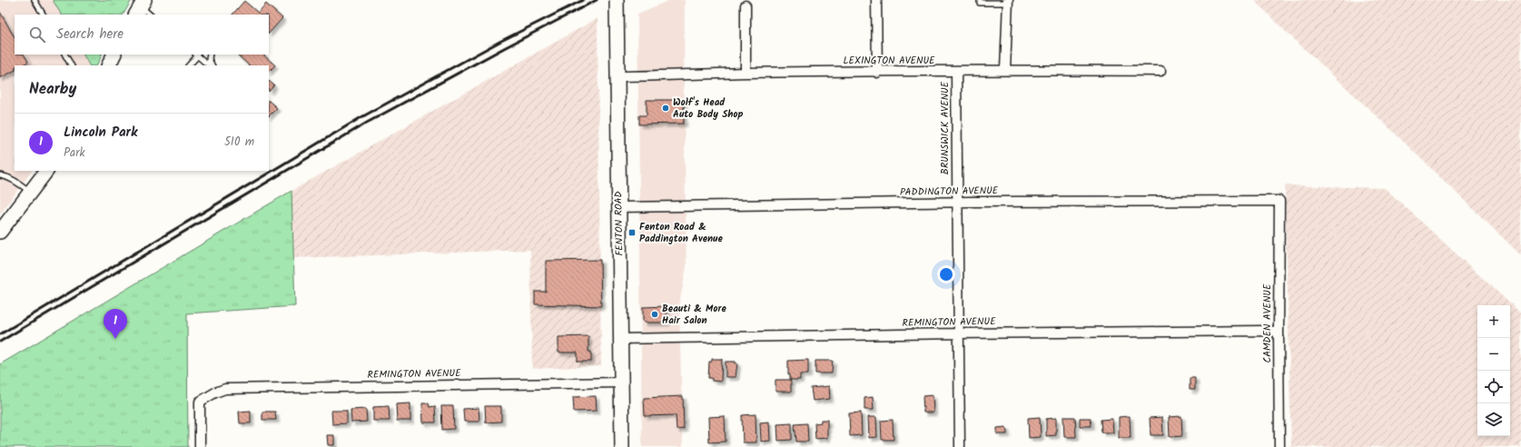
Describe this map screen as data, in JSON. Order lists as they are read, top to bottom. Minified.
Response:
{"streets":{"street":["LEXINGTON AVENUE","BRUNSWICK AVENUE","PADDINGTON AVENUE","FENTON ROAD","REMINGTON AVENUE","CAMDEN AVENUE"]},"crossings":[["LEXINGTON AVENUE","BRUNSWICK AVENUE"],["LEXINGTON AVENUE","FENTON ROAD"],["BRUNSWICK AVENUE","PADDINGTON AVENUE"],["BRUNSWICK AVENUE","REMINGTON AVENUE"],["PADDINGTON AVENUE","FENTON ROAD"],["PADDINGTON AVENUE","CAMDEN AVENUE"],["FENTON ROAD","REMINGTON AVENUE"],["REMINGTON AVENUE","CAMDEN AVENUE"]],"places":{"other":["Wolf's Head Auto Body Shop","Beauti & More Hair Salon"],"transit":["Fenton Road & Paddington Avenue"]},"page":{"search":"Search here","heading":"Nearby","list":[{"mark":"1","name":"Lincoln Park","note":"Park","value":"510 m"}],"map_buttons":["+","−"],"pins":"1"}}
